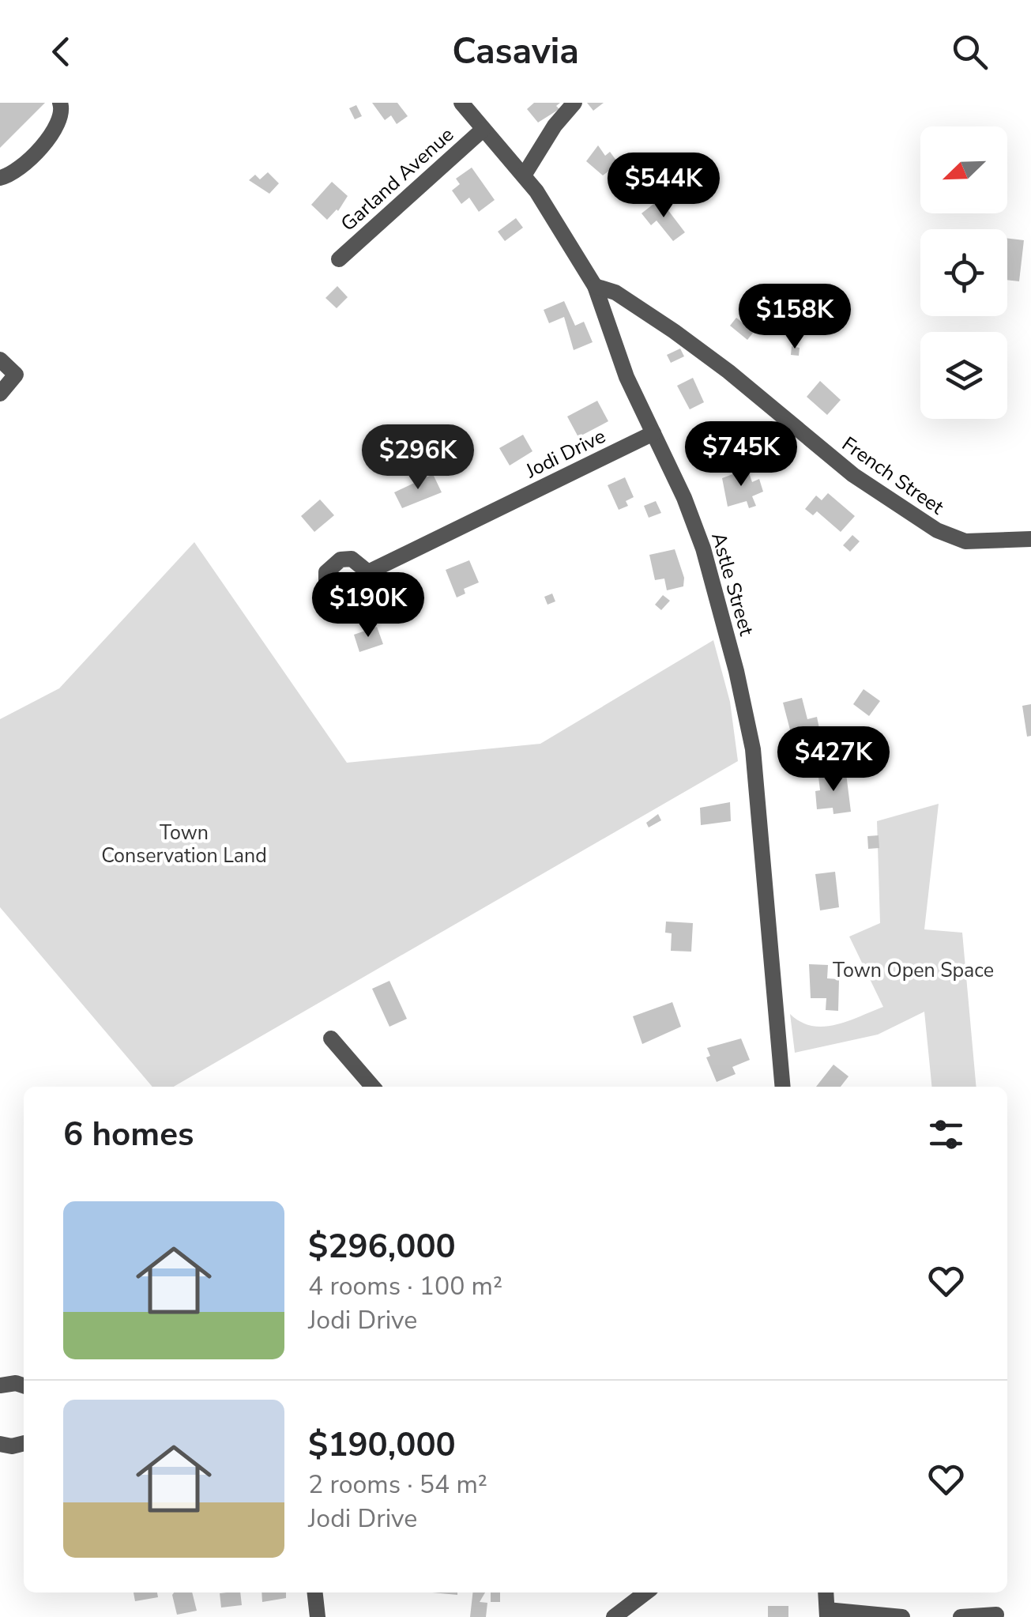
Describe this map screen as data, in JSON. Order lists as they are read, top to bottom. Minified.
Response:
{"streets":{"street":["Garland Avenue","Jodi Drive","French Street","Astle Street"]},"crossings":[["Garland Avenue","Astle Street"],["Jodi Drive","Astle Street"],["French Street","Astle Street"]],"parks":["Town Conservation Land","Town Open Space"],"north":"bottom left","page":{"header":"Casavia","price":["$544K","$158K","$745K","$296K","$190K","$427K"],"heading":"6 homes","list":[{"name":"$296,000","note":"4 rooms · 100 m² · Jodi Drive"},{"name":"$190,000","note":"2 rooms · 54 m² · Jodi Drive"}]}}
